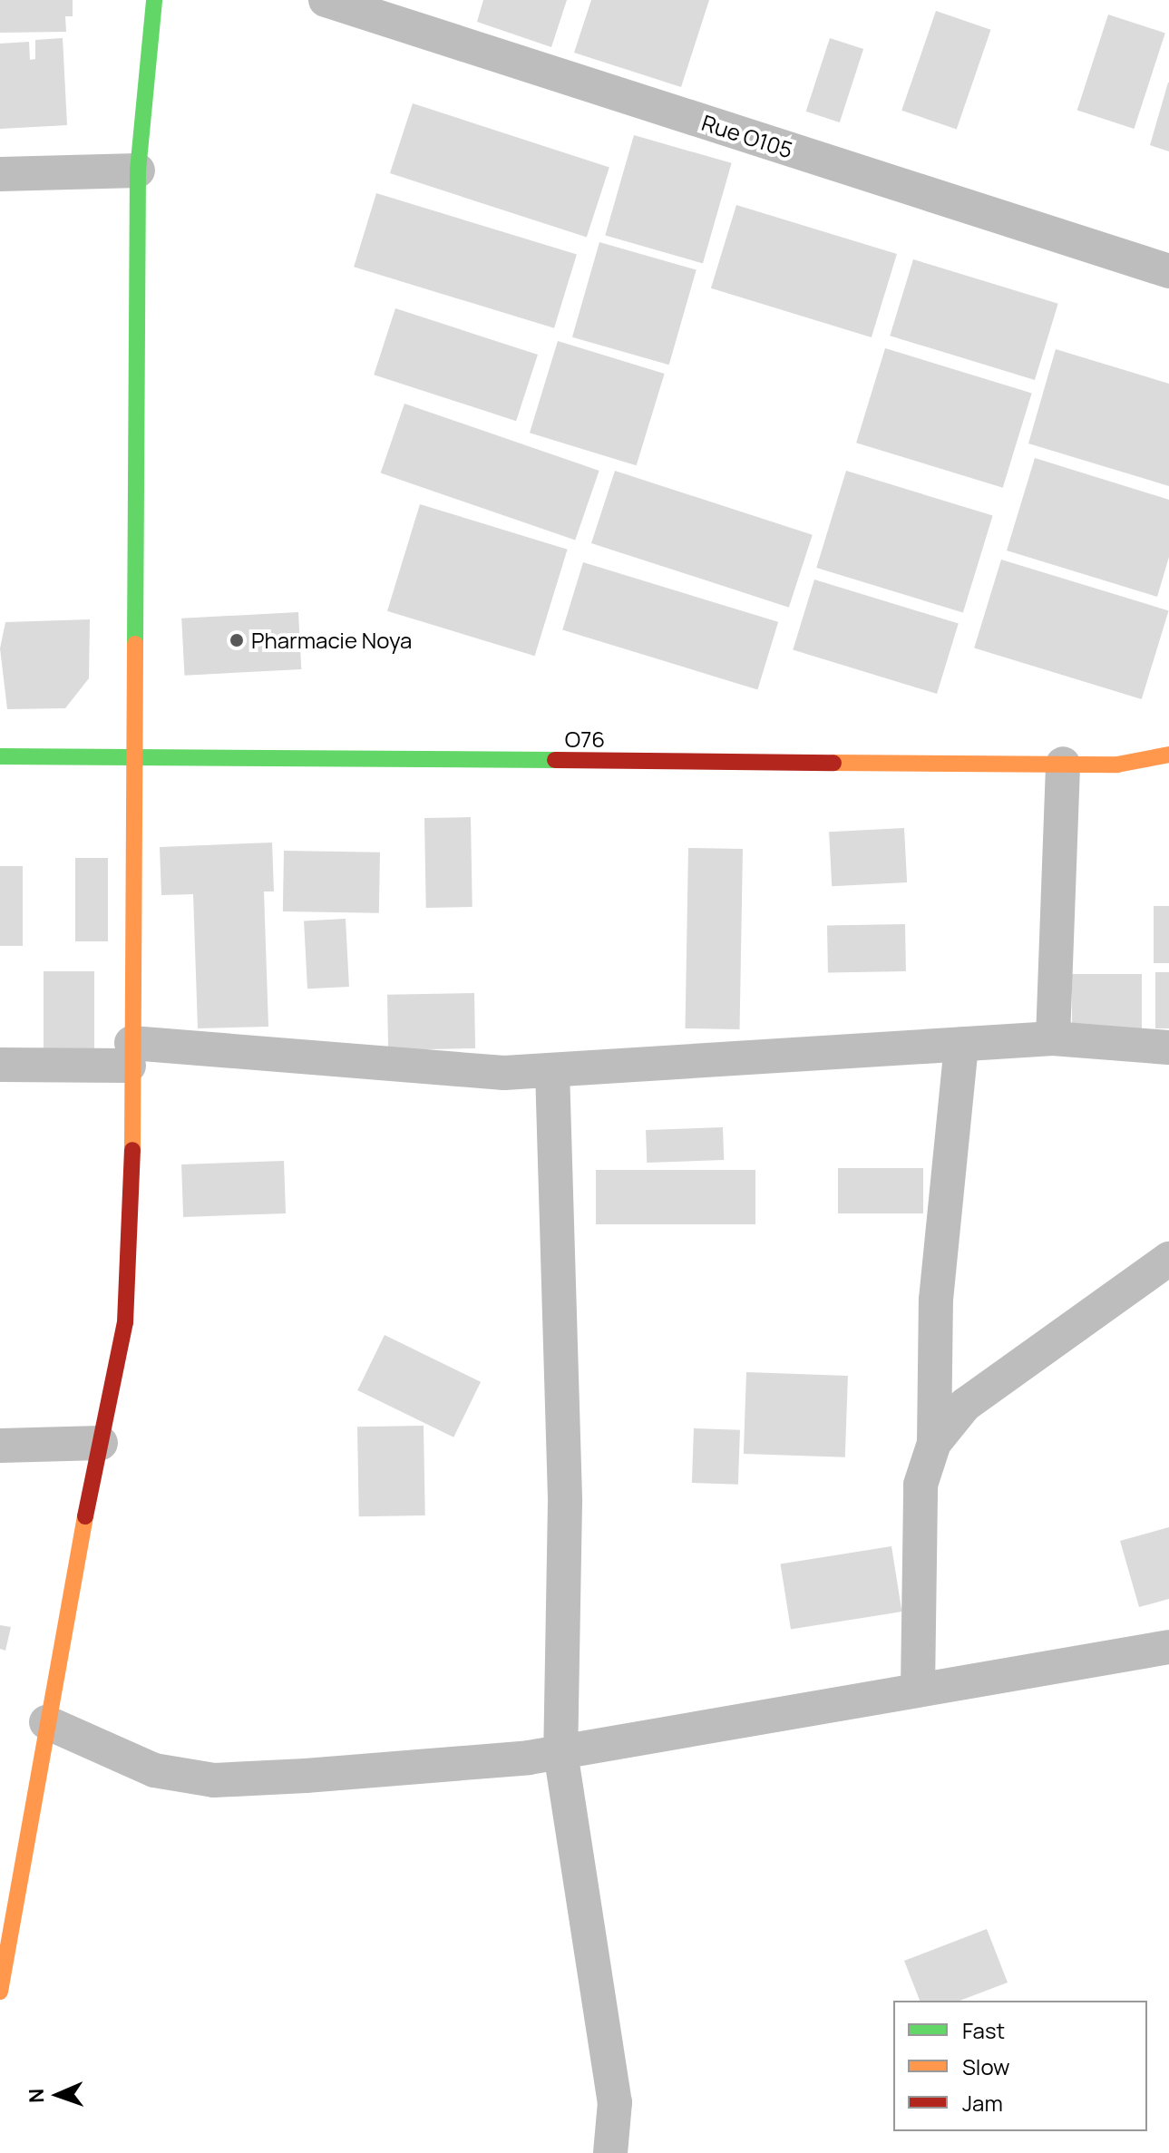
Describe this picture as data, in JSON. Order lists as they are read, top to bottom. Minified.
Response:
{"streets":{"street":["Rue O105","O76"]},"places":["Pharmacie Noya"],"legend":["Fast","Slow","Jam"],"north":"left"}
